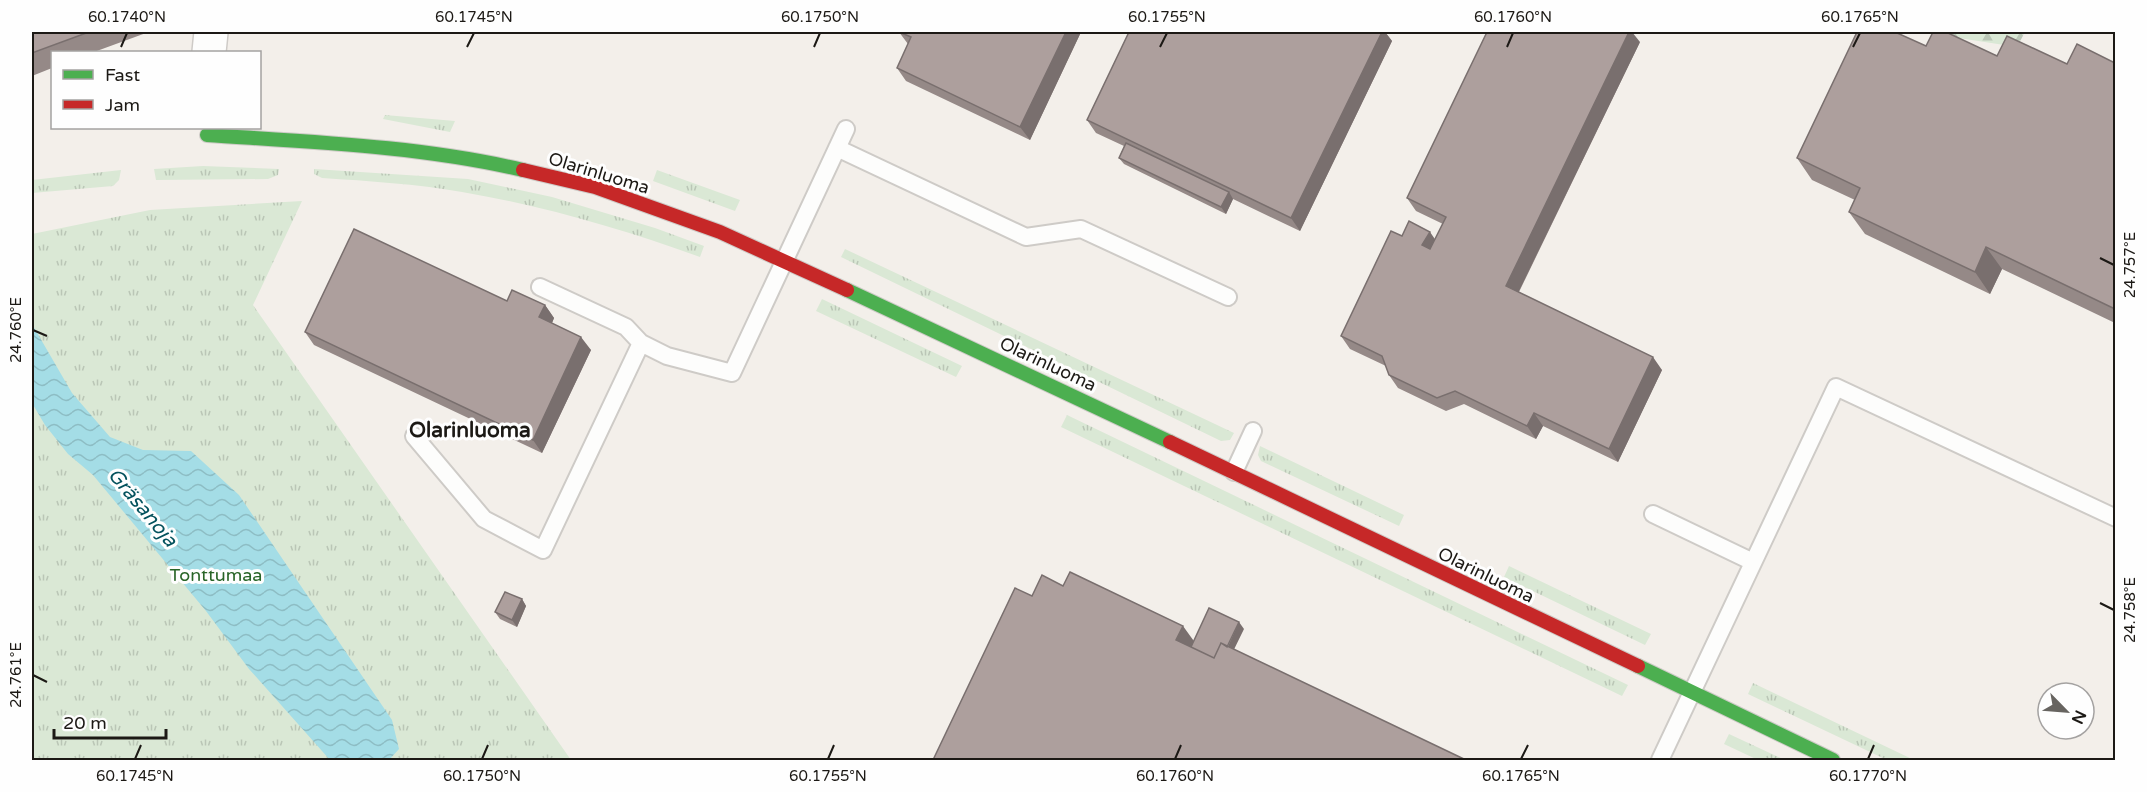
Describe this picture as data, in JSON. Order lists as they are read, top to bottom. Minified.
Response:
{"streets":{"main road":["Olarinluoma"]},"districts":["Olarinluoma"],"water":["Gräsanoja"],"parks":["Tonttumaa"],"legend":["Fast","Jam"],"scale_bar":"20 m","north":"bottom right","coordinates":["60.1740°N","60.1745°N","60.1750°N","60.1755°N","60.1760°N","60.1765°N","24.757°E","24.760°E","24.758°E","24.761°E","60.1770°N"]}
